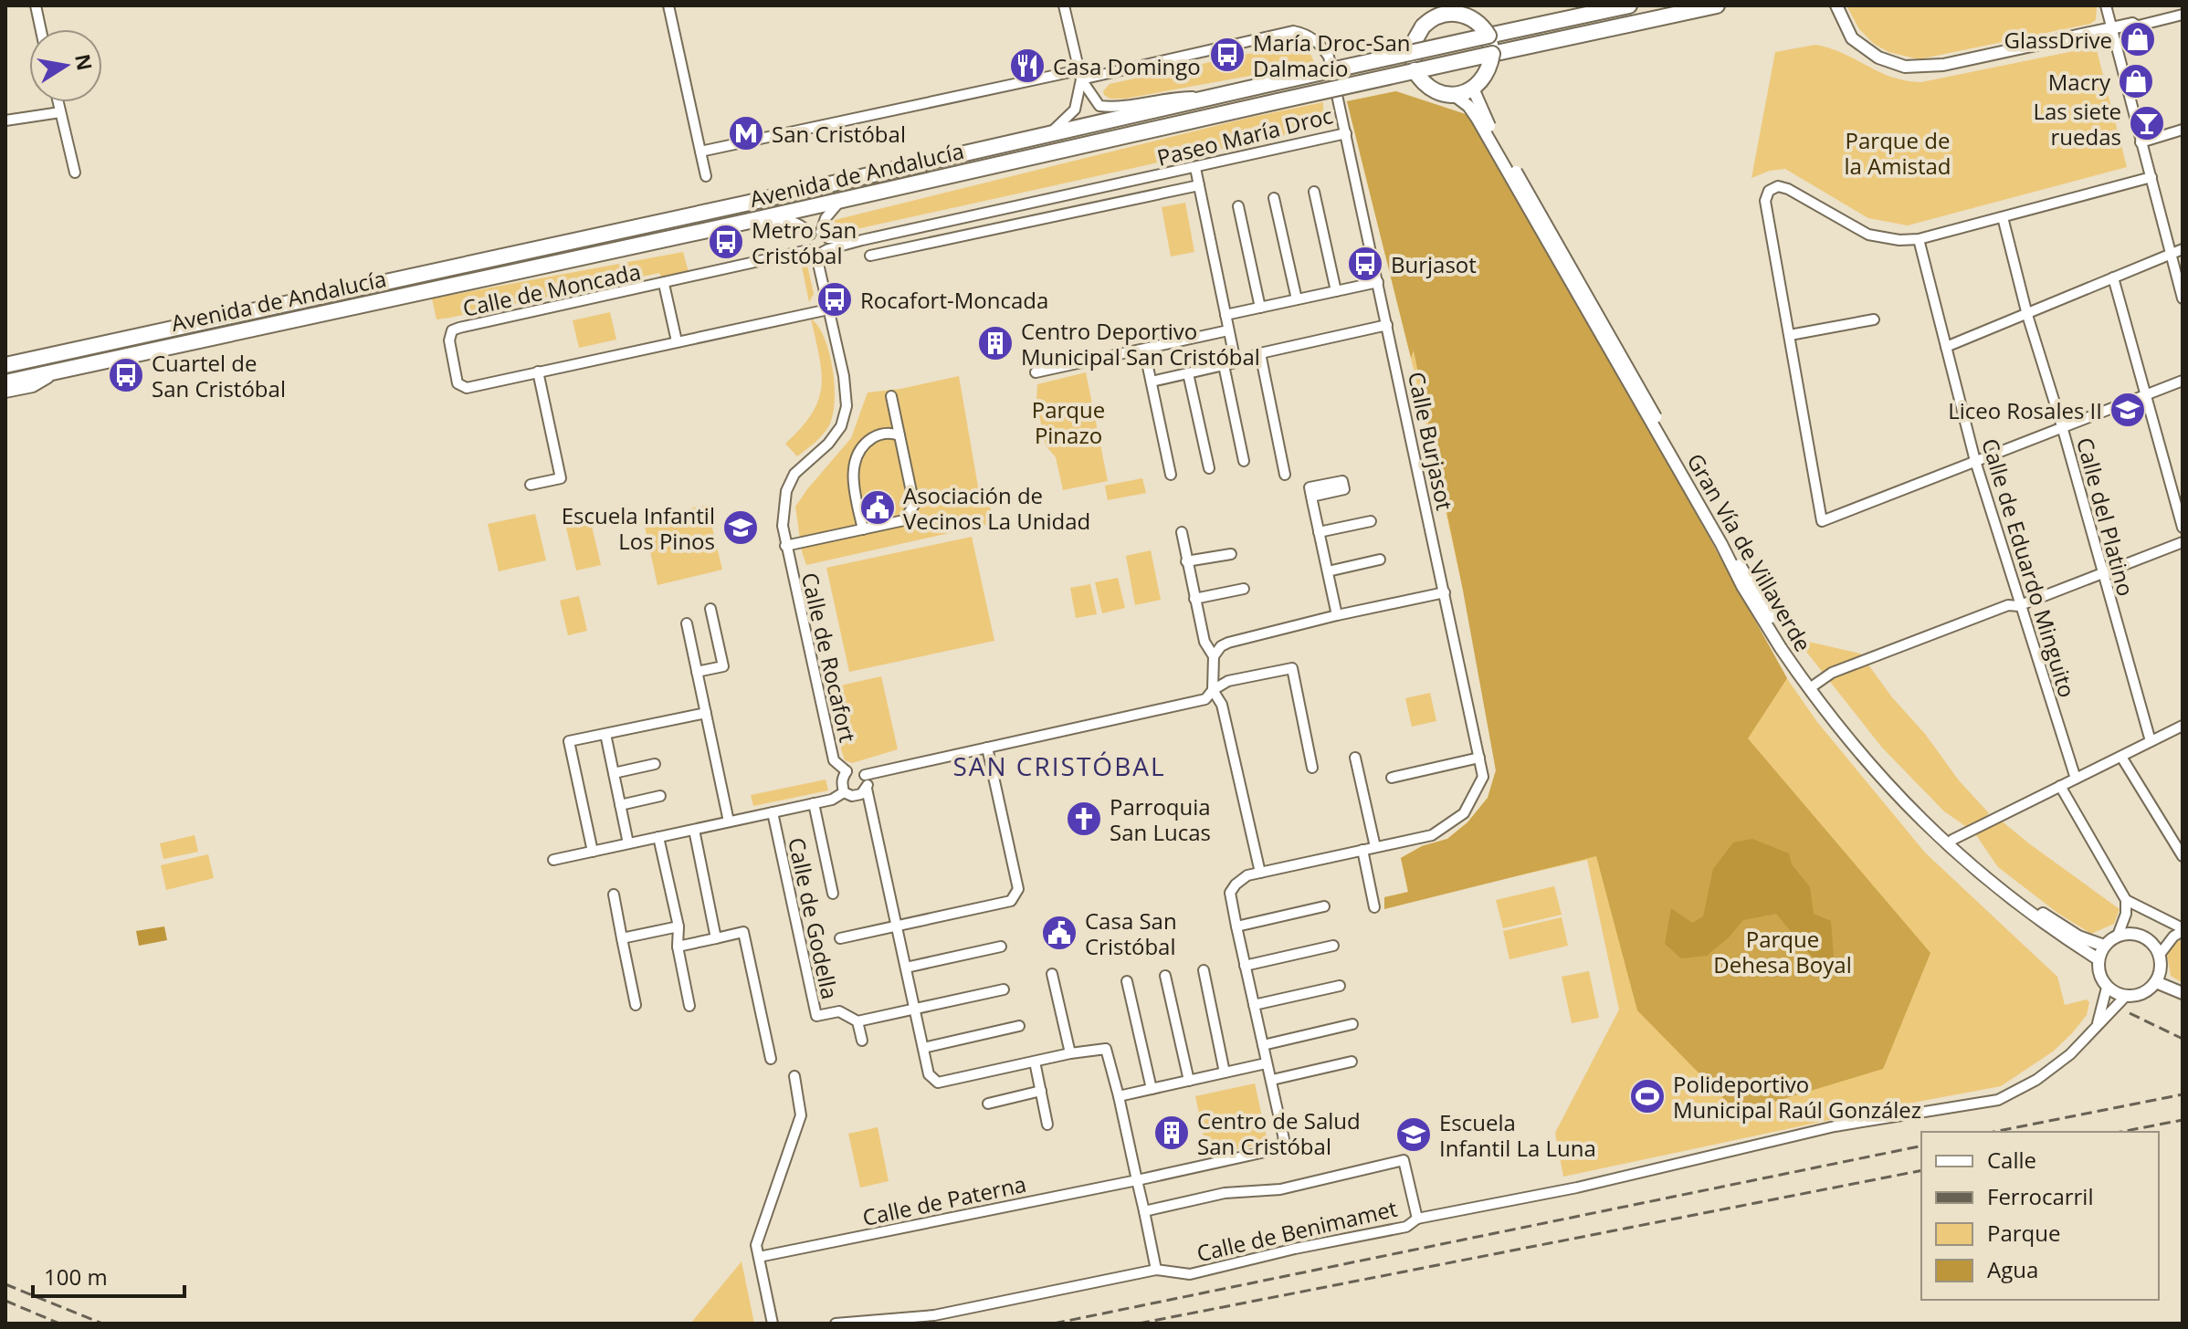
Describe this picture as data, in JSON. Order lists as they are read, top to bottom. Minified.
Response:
{"streets":{"main road":["Avenida de Andalucía"],"street":["Paseo María Droc","Calle de Moncada","Calle Burjasot","Calle del Platino","Gran Vía de Villaverde","Calle de Eduardo Minguito","Calle de Rocafort","Calle de Godella","Calle de Paterna","Calle de Benimamet"]},"crossings":[["Paseo María Droc","Calle de Moncada"],["Paseo María Droc","Calle Burjasot"],["Calle de Moncada","Calle de Rocafort"],["Gran Vía de Villaverde","Calle de Benimamet"],["Calle de Rocafort","Calle de Godella"]],"districts":["SAN CRISTÓBAL"],"parks":["Parque de la Amistad","Parque Pinazo","Parque Dehesa Boyal"],"places":{"shop":["GlassDrive","Macry"],"bus stop":["María Droc-San Dalmacio","Metro San Cristóbal","Burjasot","Rocafort-Moncada","Cuartel de San Cristóbal"],"restaurant":["Casa Domingo"],"bar":["Las siete ruedas"],"metro station":["San Cristóbal"],"building":["Centro Deportivo Municipal San Cristóbal","Centro de Salud San Cristóbal"],"school or university":["Liceo Rosales II","Escuela Infantil Los Pinos","Escuela Infantil La Luna"],"public building":["Asociación de Vecinos La Unidad","Casa San Cristóbal"],"church":["Parroquia San Lucas"],"sports":["Polideportivo Municipal Raúl González"]},"legend":["Calle","Ferrocarril","Parque","Agua"],"scale_bar":"100 m","north":"right"}
